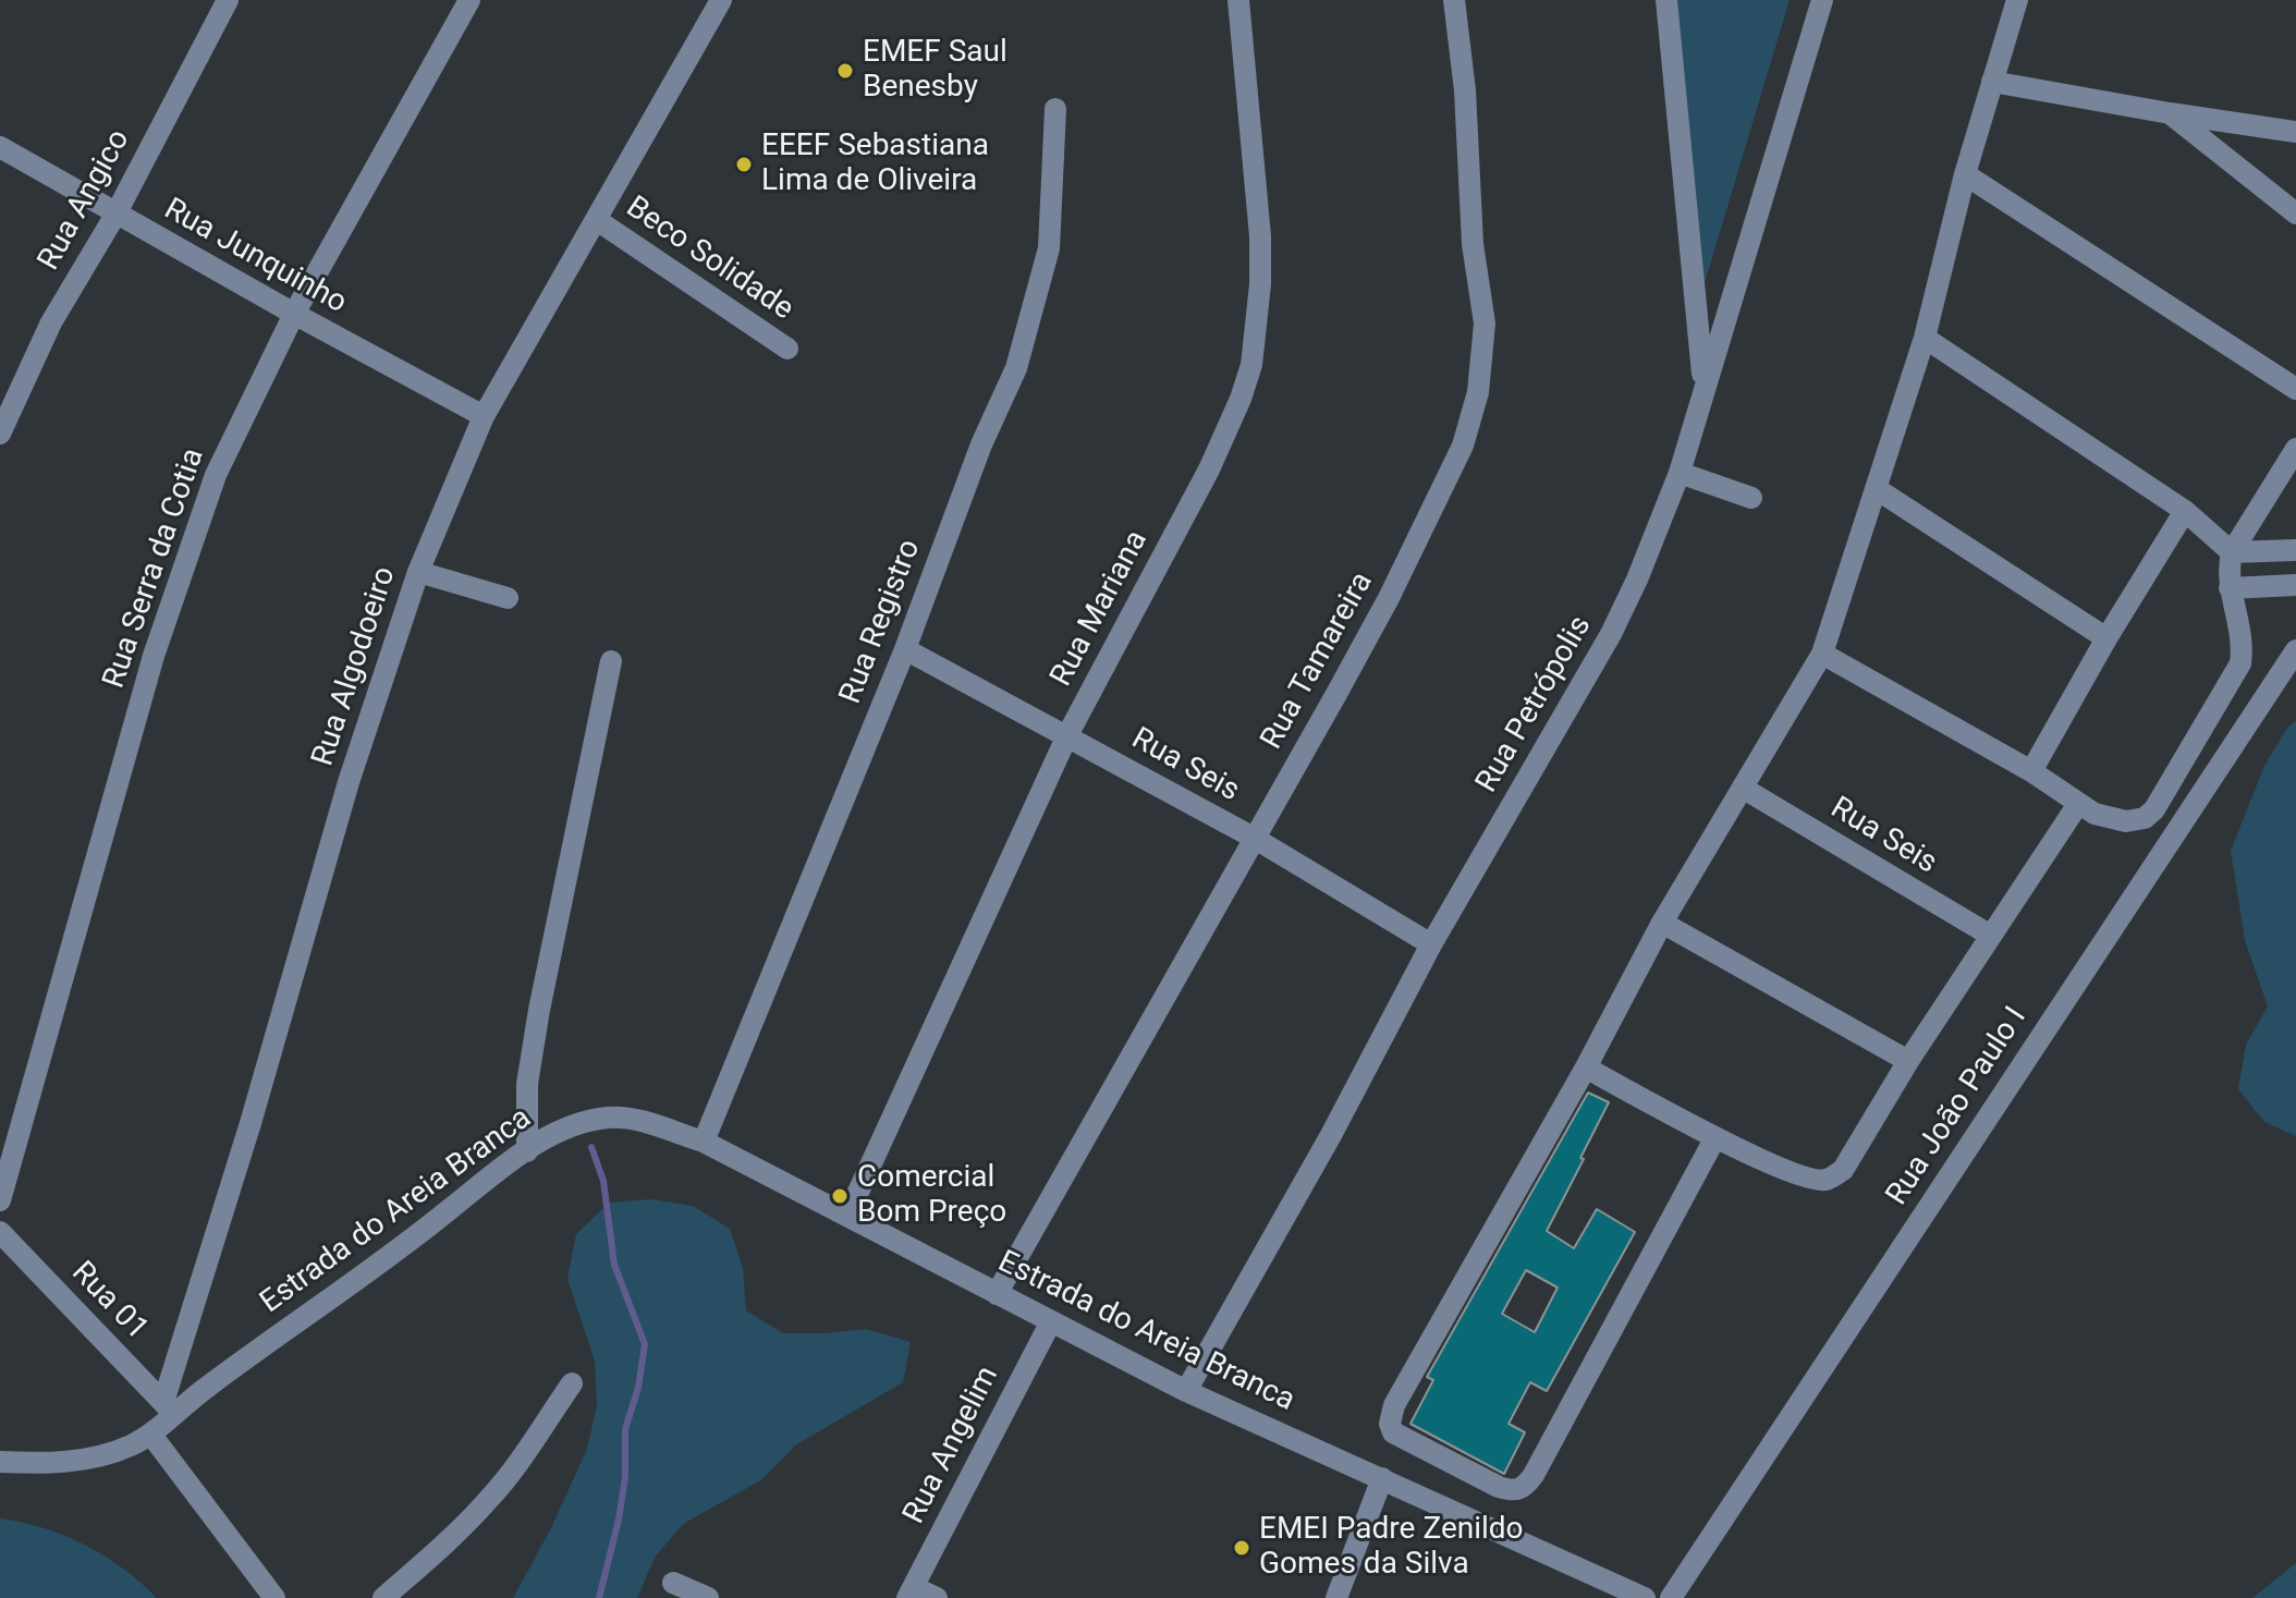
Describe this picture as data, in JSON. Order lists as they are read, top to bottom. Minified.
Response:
{"streets":{"street":["Rua Angico","Rua Junquinho","Beco Solidade","Rua Serra da Cotia","Rua Mariana","Rua Registro","Rua Tamareira","Rua Algodoeiro","Rua Petrópolis","Rua Seis","Rua João Paulo I","Estrada do Areia Branca","Rua 01","Rua Angelim"]},"crossings":[["Rua Angico","Rua Junquinho"],["Rua Junquinho","Rua Serra da Cotia"],["Rua Junquinho","Rua Algodoeiro"],["Beco Solidade","Rua Algodoeiro"],["Rua Mariana","Rua Seis"],["Rua Mariana","Estrada do Areia Branca"],["Rua Registro","Rua Seis"],["Rua Registro","Estrada do Areia Branca"],["Rua Tamareira","Rua Seis"],["Rua Tamareira","Estrada do Areia Branca"],["Rua Algodoeiro","Estrada do Areia Branca"],["Rua Algodoeiro","Rua 01"],["Rua Petrópolis","Rua Seis"],["Rua Petrópolis","Estrada do Areia Branca"],["Estrada do Areia Branca","Rua 01"],["Estrada do Areia Branca","Rua Angelim"]],"places":["EMEF Saul Benesby","EEEF Sebastiana Lima de Oliveira","Comercial Bom Preço","EMEI Padre Zenildo Gomes da Silva"]}
